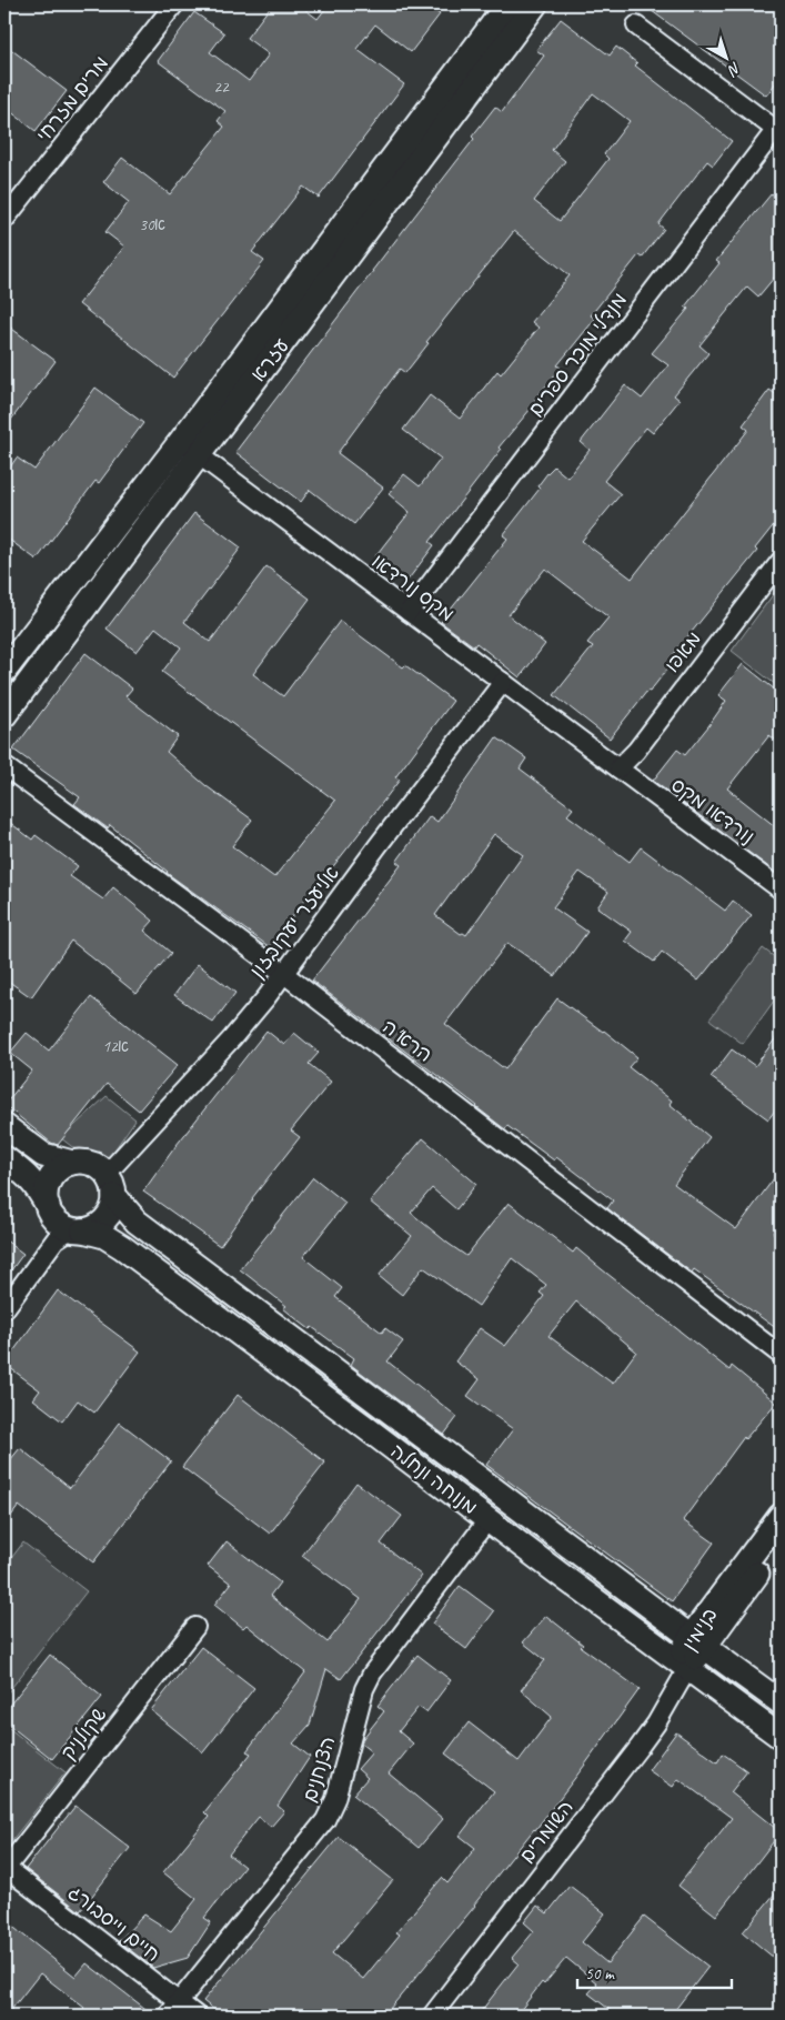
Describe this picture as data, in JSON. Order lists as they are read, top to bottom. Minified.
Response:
{"streets":{"street":["מרים מזרחי","מנדלי מוכר ספרים","עזרא","מקס נורדאו","מאפו","נורדאו מקס","אליעזר יעקובזון","הרא\"ה","מנוחה ונחלה","בנימין","שקולניק","הצנחנים","השומרים","חיים וייסבורג"]},"crossings":[["מנדלי מוכר ספרים","מקס נורדאו"],["עזרא","מקס נורדאו"],["מקס נורדאו","מאפו"],["מקס נורדאו","נורדאו מקס"],["מקס נורדאו","אליעזר יעקובזון"],["מאפו","נורדאו מקס"],["אליעזר יעקובזון","הרא\"ה"],["אליעזר יעקובזון","מנוחה ונחלה"],["מנוחה ונחלה","בנימין"],["מנוחה ונחלה","הצנחנים"],["מנוחה ונחלה","השומרים"],["בנימין","השומרים"],["שקולניק","חיים וייסבורג"],["הצנחנים","חיים וייסבורג"]],"house_numbers":["22","30א","12א"],"scale_bar":"50 m","north":"bottom right"}
